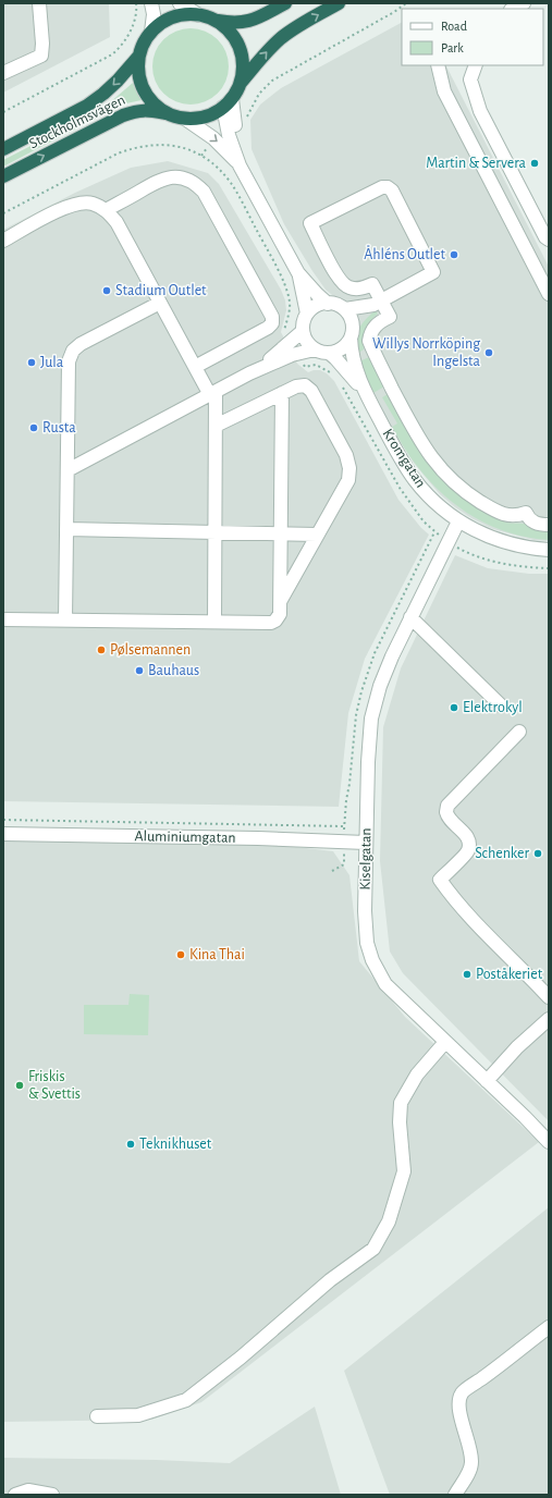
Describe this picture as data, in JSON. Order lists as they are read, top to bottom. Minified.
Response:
{"streets":{"highway":["Stockholmsvägen"],"street":["Kromgatan","Aluminiumgatan","Kiselgatan"]},"crossings":[["Kromgatan","Kiselgatan"],["Aluminiumgatan","Kiselgatan"]],"places":["Martin & Servera","Åhléns Outlet","Stadium Outlet","Willys Norrköping Ingelsta","Jula","Rusta","Pølsemannen","Bauhaus","Elektrokyl","Schenker","Kina Thai","Poståkeriet","Friskis & Svettis","Teknikhuset"],"legend":["Road","Park"]}
